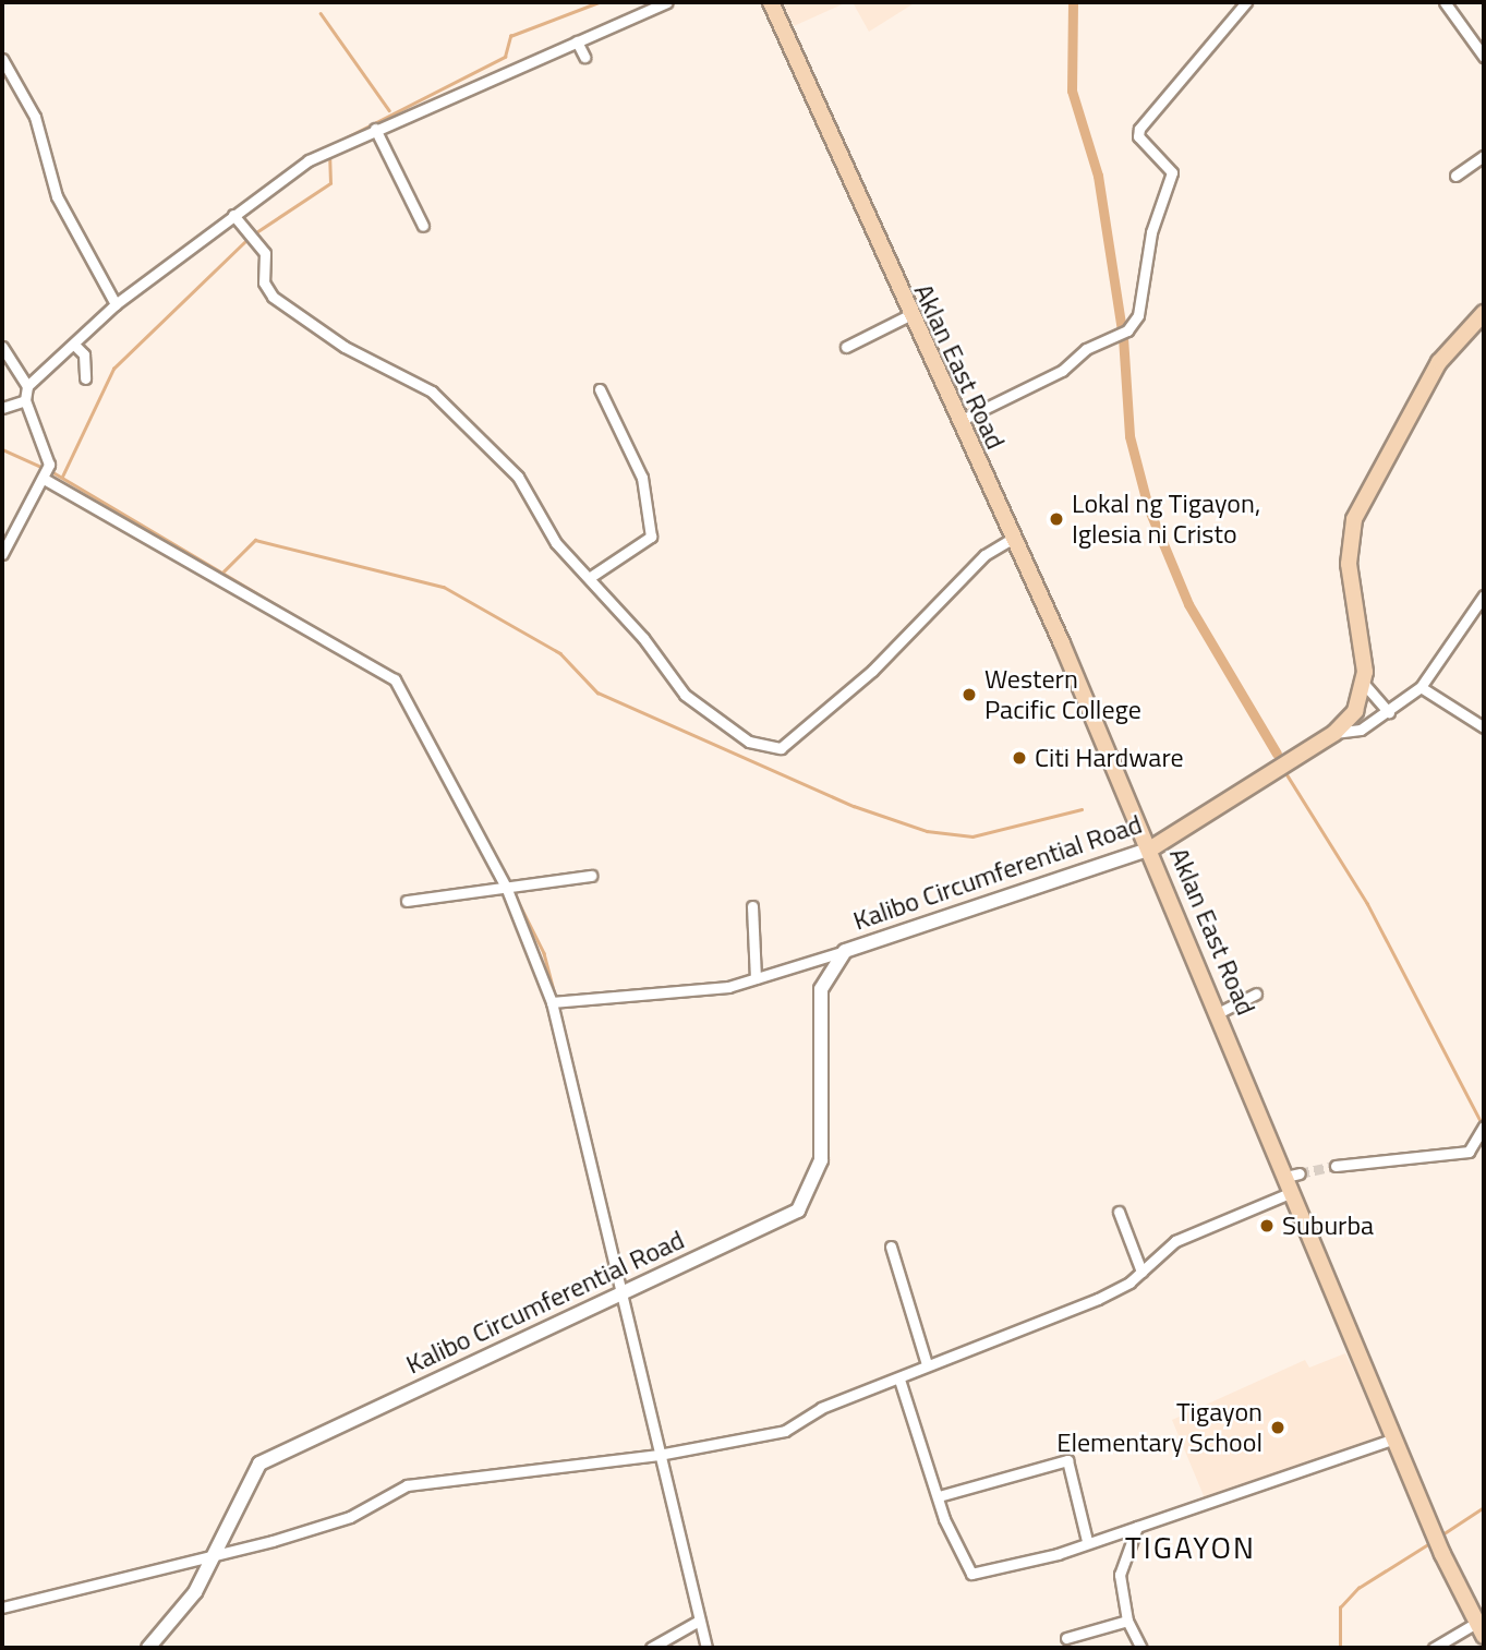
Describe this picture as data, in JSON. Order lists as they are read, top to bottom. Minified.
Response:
{"streets":{"main road":["Aklan East Road","Kalibo Circumferential Road"]},"crossings":[["Aklan East Road","Kalibo Circumferential Road"]],"districts":["TIGAYON"],"places":["Lokal ng Tigayon, Iglesia ni Cristo","Western Pacific College","Citi Hardware","Suburba","Tigayon Elementary School"]}
